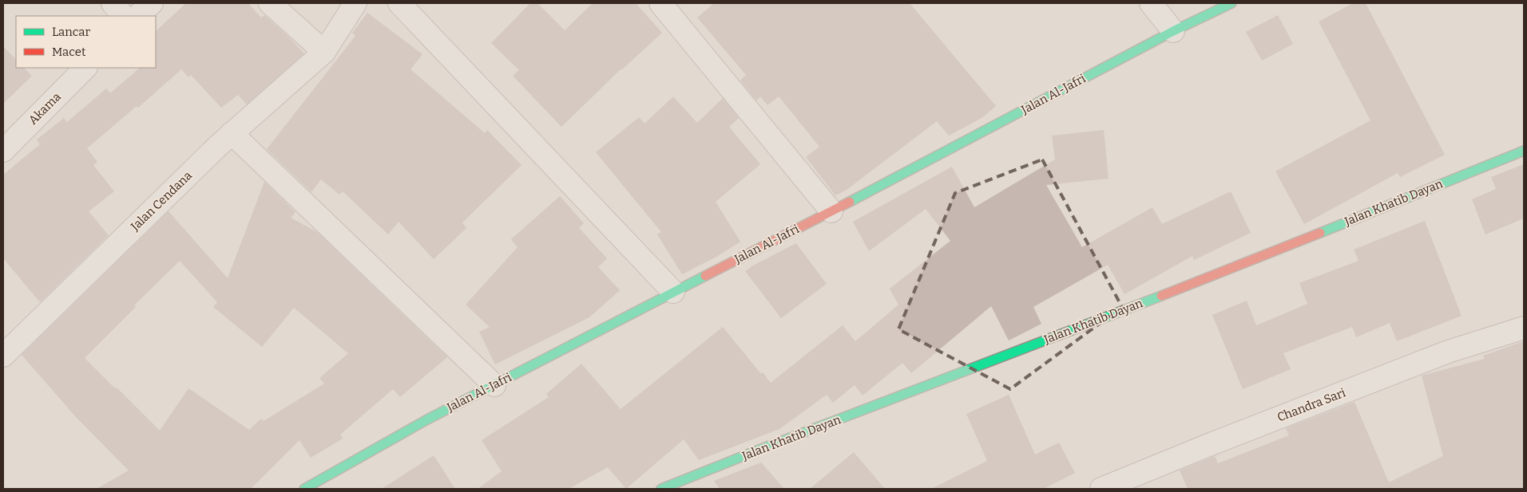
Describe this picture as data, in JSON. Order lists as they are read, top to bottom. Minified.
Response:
{"streets":{"street":["Jalan Al-Jafri","Akama","Jalan Cendana","Jalan Khatib Dayan","Chandra Sari"]},"legend":["Lancar","Macet"]}
